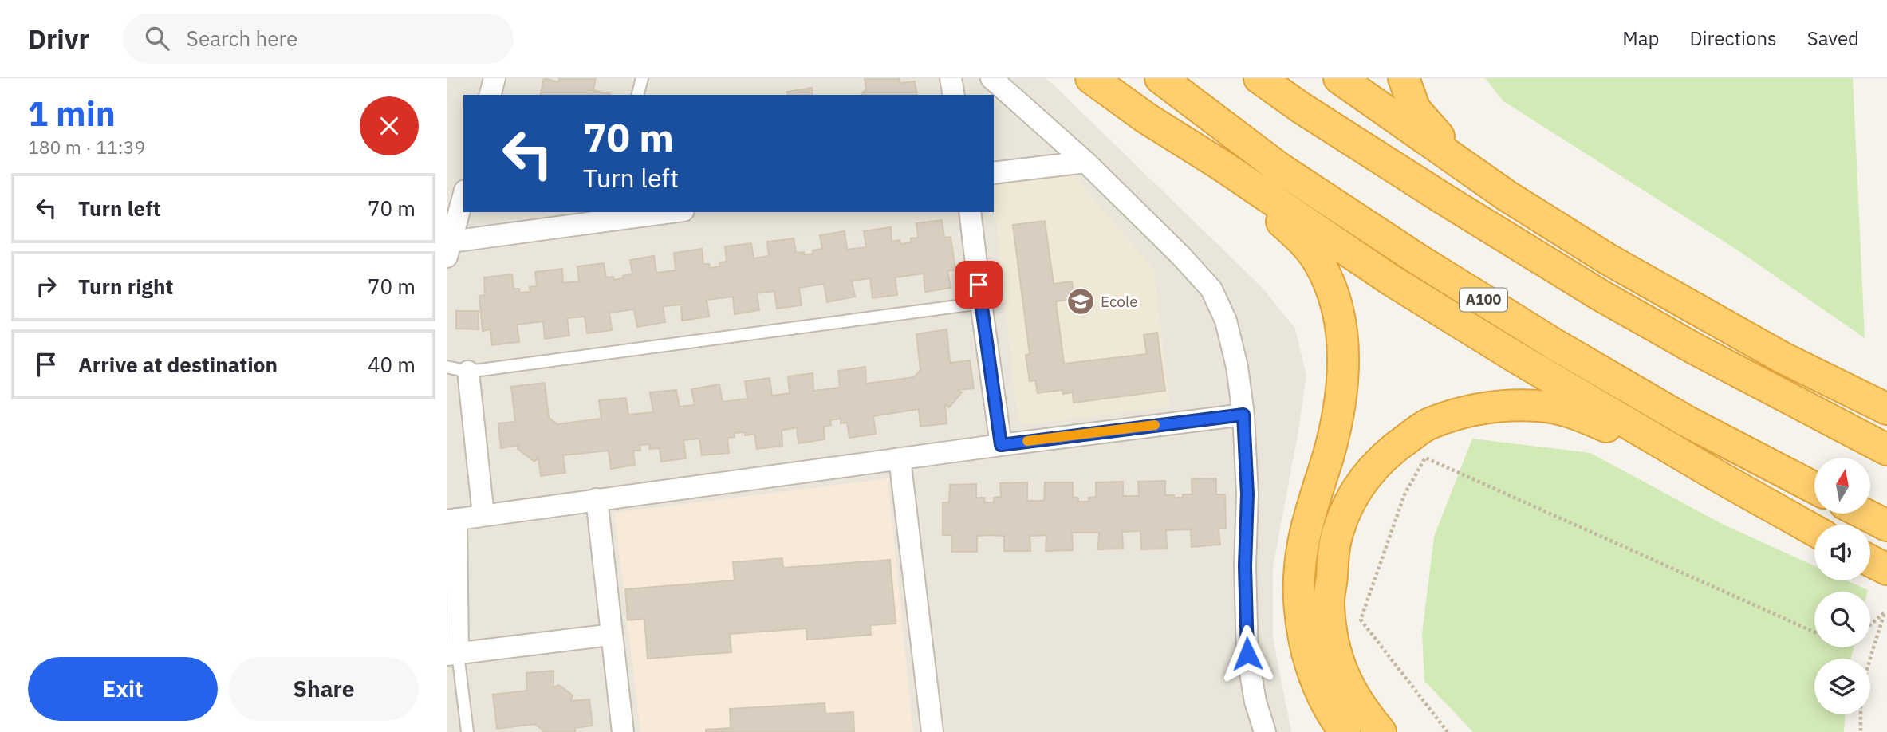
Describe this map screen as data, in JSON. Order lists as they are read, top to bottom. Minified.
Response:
{"streets":{"highway":["A100"]},"places":{"school or university":["Ecole"]},"north":"top","page":{"header":"Drivr","search":"Search here","nav":["Map","Directions","Saved"],"heading":["1 min","180 m · 11:39"],"turn":["70 m","Turn left"],"list":[{"name":"Turn left","value":"70 m"},{"name":"Turn right","value":"70 m"},{"name":"Arrive at destination","value":"40 m"}],"buttons":["Exit","Share"]}}
